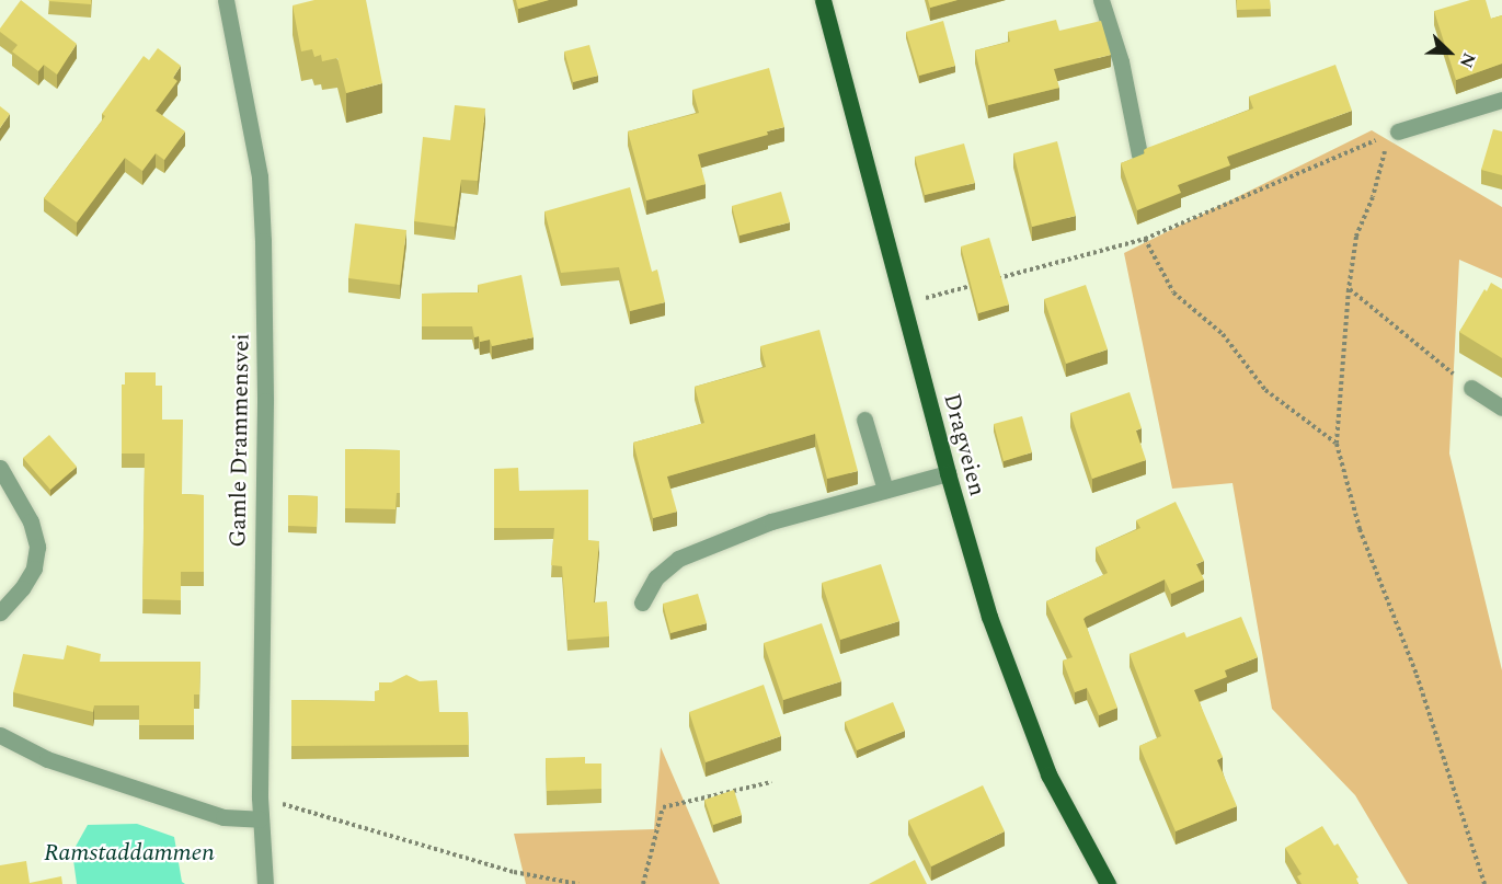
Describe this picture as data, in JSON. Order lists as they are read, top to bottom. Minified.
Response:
{"streets":{"main road":["Dragveien"],"street":["Gamle Drammensvei"]},"water":["Ramstaddammen"],"north":"bottom right"}
